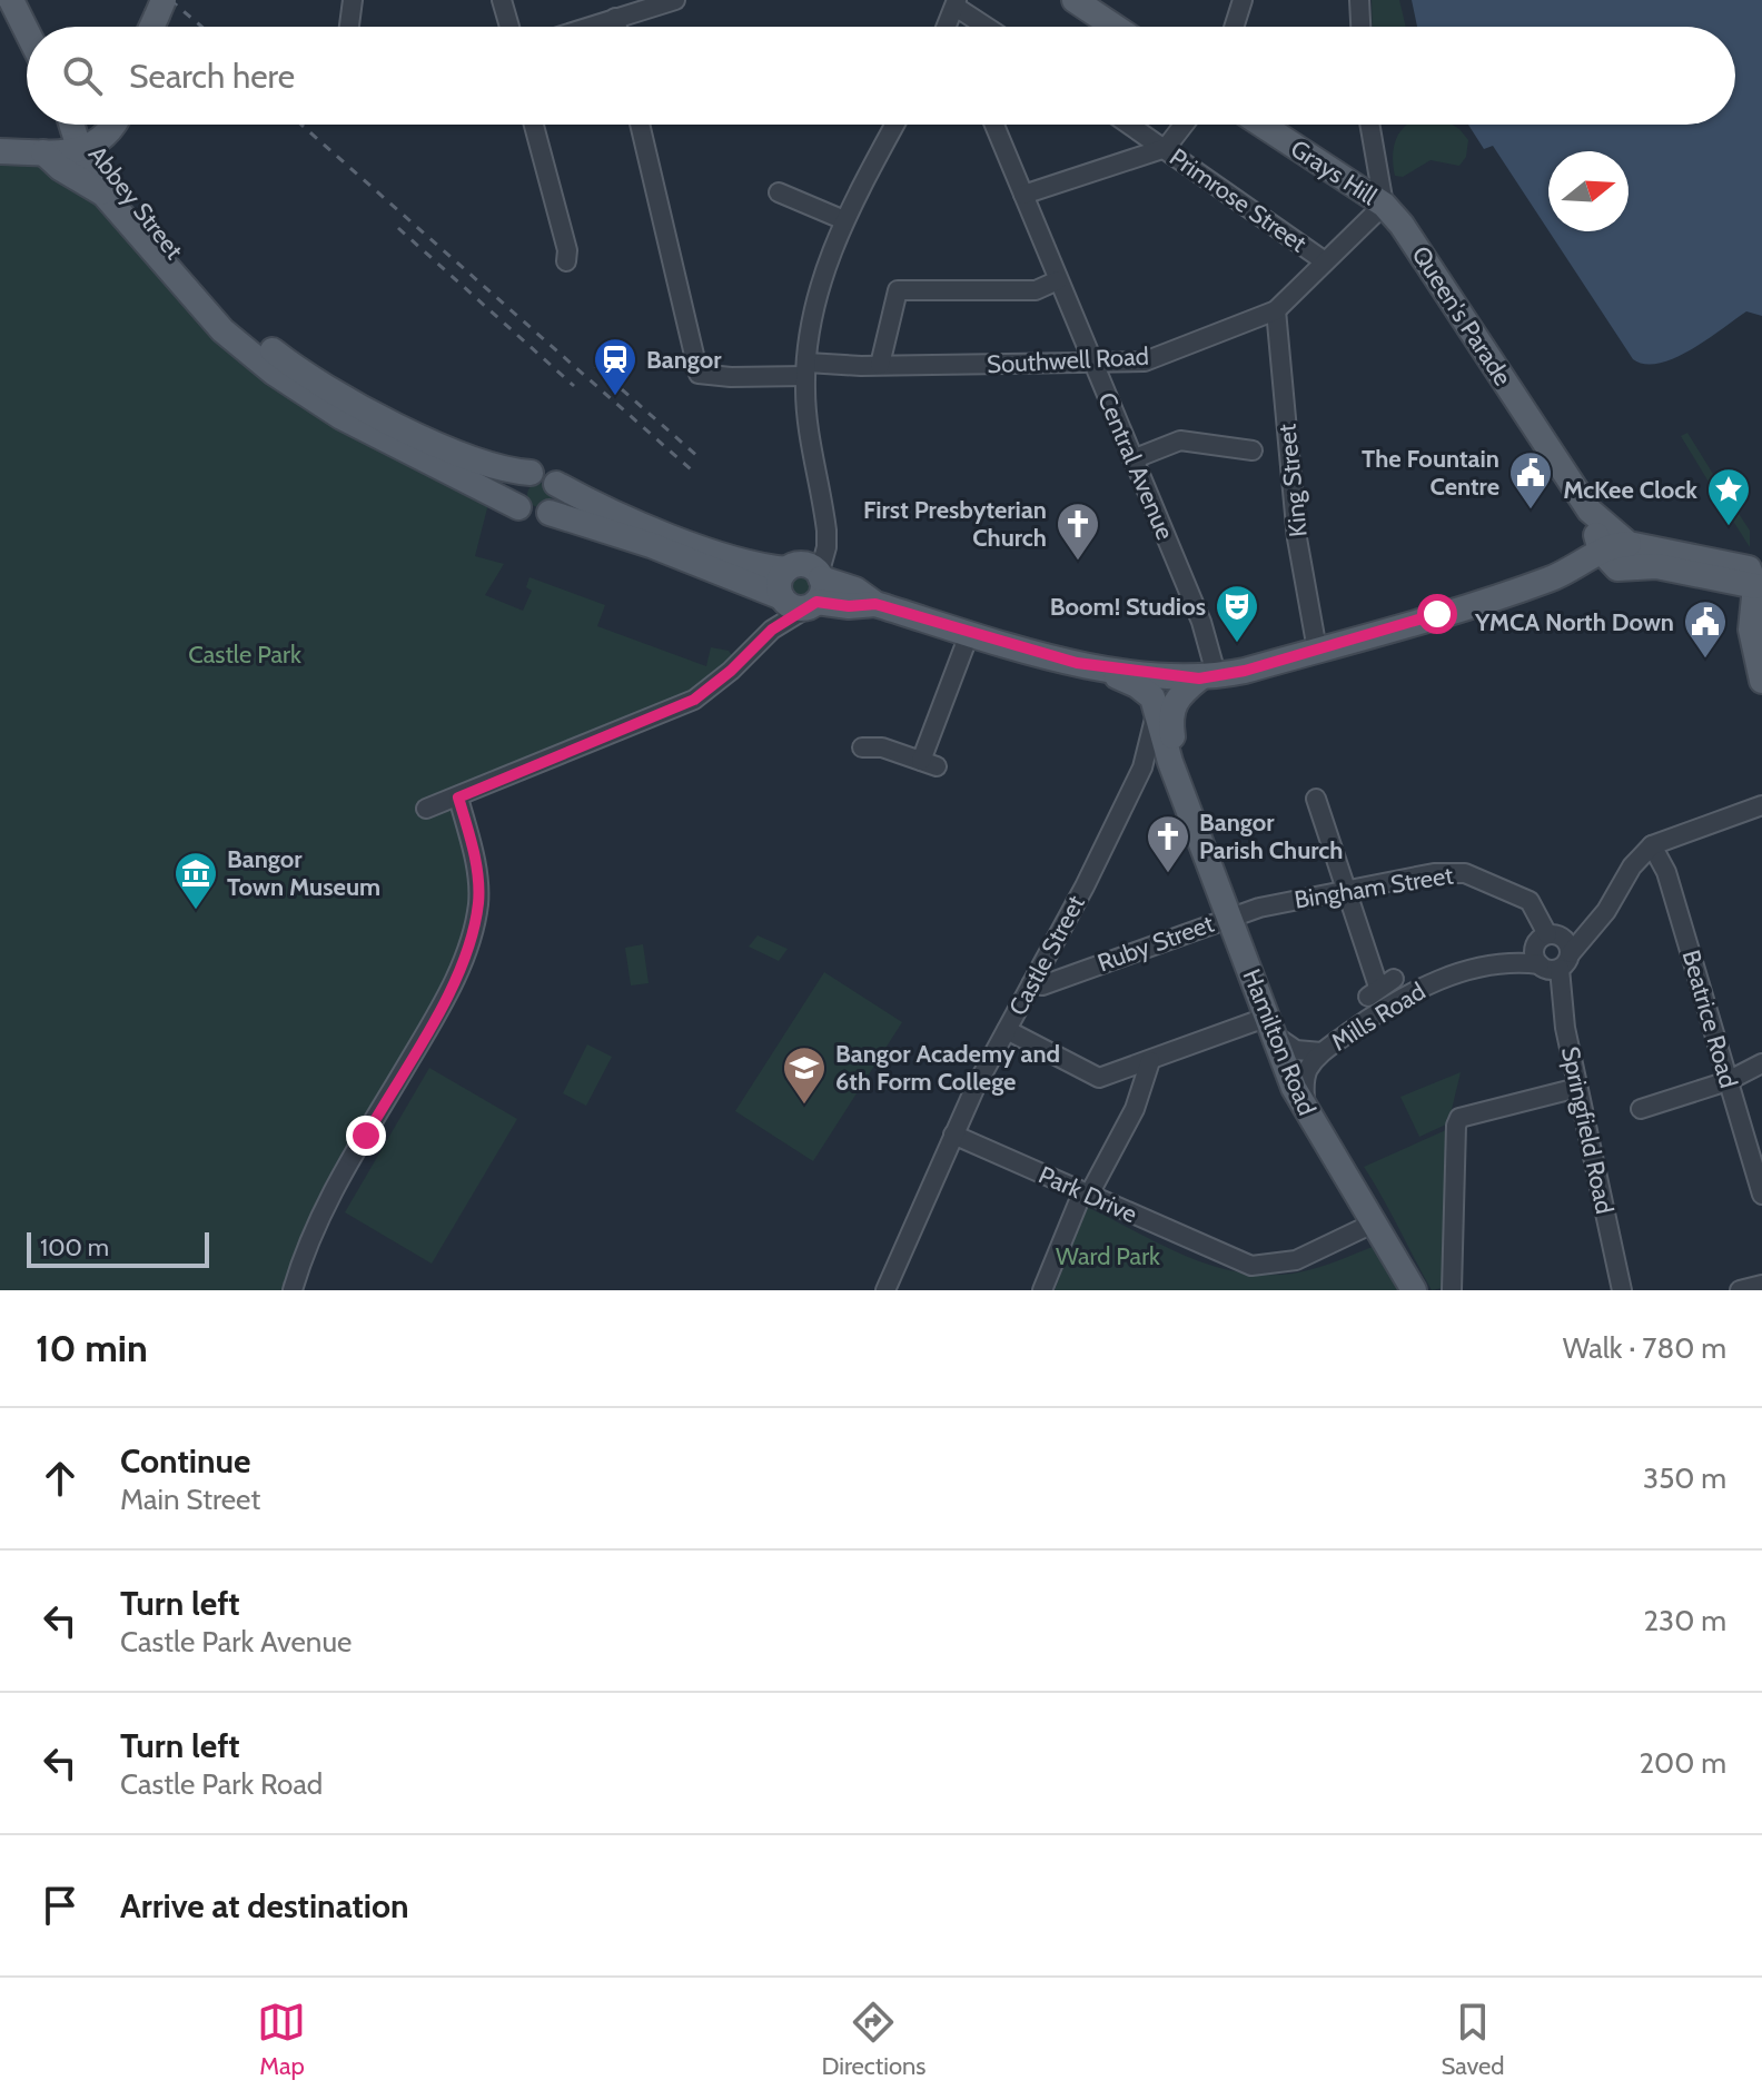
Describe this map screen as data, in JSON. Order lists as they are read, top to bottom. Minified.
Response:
{"streets":{"main road":["Grays Hill","Abbey Street","Queen's Parade","Hamilton Road"],"street":["Primrose Street","Southwell Road","Central Avenue","King Street","Bingham Street","Ruby Street","Castle Street","Mills Road","Beatrice Road","Springfield Road","Park Drive"]},"crossings":[["Grays Hill","Queen's Parade"],["Grays Hill","Southwell Road"],["Primrose Street","Southwell Road"],["Queen's Parade","Southwell Road"],["Southwell Road","Central Avenue"],["Southwell Road","King Street"],["Central Avenue","Hamilton Road"],["Bingham Street","Ruby Street"],["Bingham Street","Mills Road"],["Bingham Street","Hamilton Road"],["Bingham Street","Springfield Road"],["Ruby Street","Castle Street"],["Ruby Street","Hamilton Road"],["Castle Street","Hamilton Road"],["Castle Street","Park Drive"],["Mills Road","Hamilton Road"],["Mills Road","Springfield Road"],["Hamilton Road","Park Drive"]],"parks":["Castle Park","Ward Park"],"places":{"station":["Bangor"],"public building":["The Fountain Centre","YMCA North Down"],"place":["McKee Clock"],"church":["First Presbyterian Church","Bangor Parish Church"],"theatre":["Boom! Studios"],"museum":["Bangor Town Museum"],"school or university":["Bangor Academy and 6th Form College"]},"scale_bar":"100 m","north":"right","page":{"search":"Search here","scale":"100 m","heading":["10 min","Walk · 780 m"],"list":[["Continue","Main Street","350 m"],["Turn left","Castle Park Avenue","230 m"],["Turn left","Castle Park Road","200 m"],"Arrive at destination"],"nav":["Map","Directions","Saved"]}}
